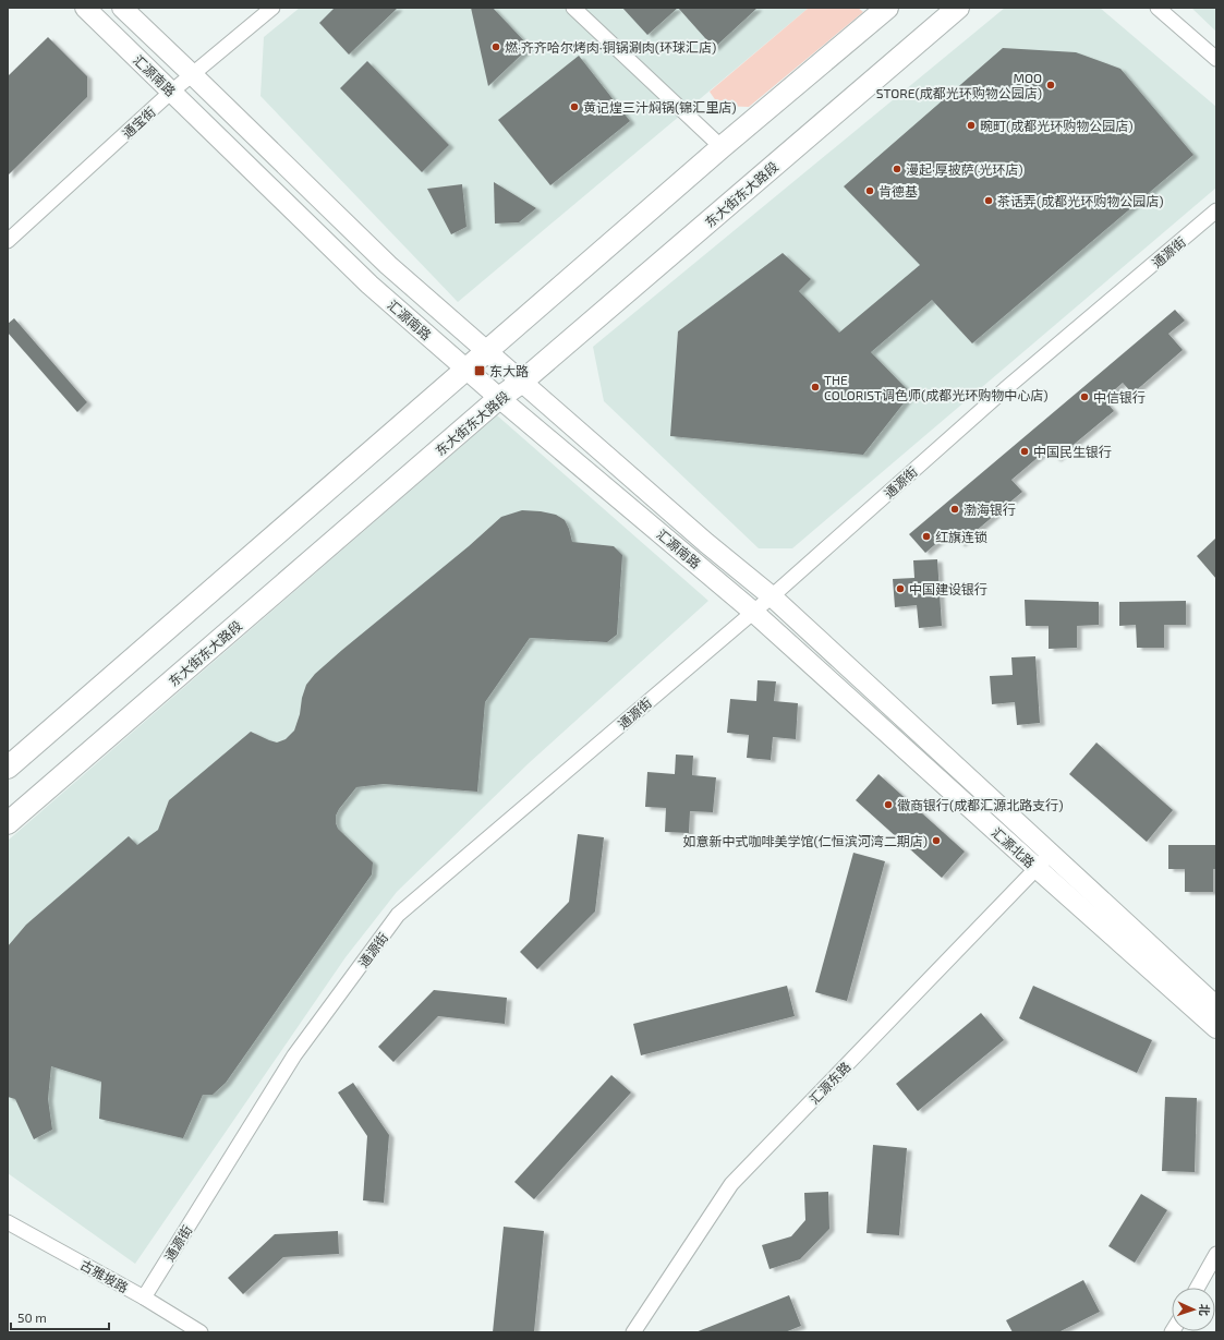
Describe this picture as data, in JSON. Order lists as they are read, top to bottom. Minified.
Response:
{"streets":{"main road":["东大街东大路段"],"street":["汇源南路","通宝街","通源街","汇源北路","汇源东路","古雅坡路"]},"crossings":[["汇源南路","通宝街"],["汇源南路","东大街东大路段"],["汇源南路","通源街"],["汇源南路","汇源北路"],["通源街","汇源北路"],["通源街","古雅坡路"],["汇源北路","汇源东路"]],"places":{"other":["燃·齐齐哈尔烤肉·铜锅涮肉(环球汇店)","MOO STORE(成都光环购物公园店)","黄记煌三汁焖锅(锦汇里店)","畹町(成都光环购物公园店)","漫起·厚披萨(光环店)","肯德基","茶话弄(成都光环购物公园店)","THE COLORIST调色师(成都光环购物中心店)","中信银行","中国民生银行","渤海银行","红旗连锁","中国建设银行","徽商银行(成都汇源北路支行)","如意新中式咖啡美学馆(仁恒滨河湾二期店)"],"transit":["东大路"]},"scale_bar":"50 m","north":"right"}
